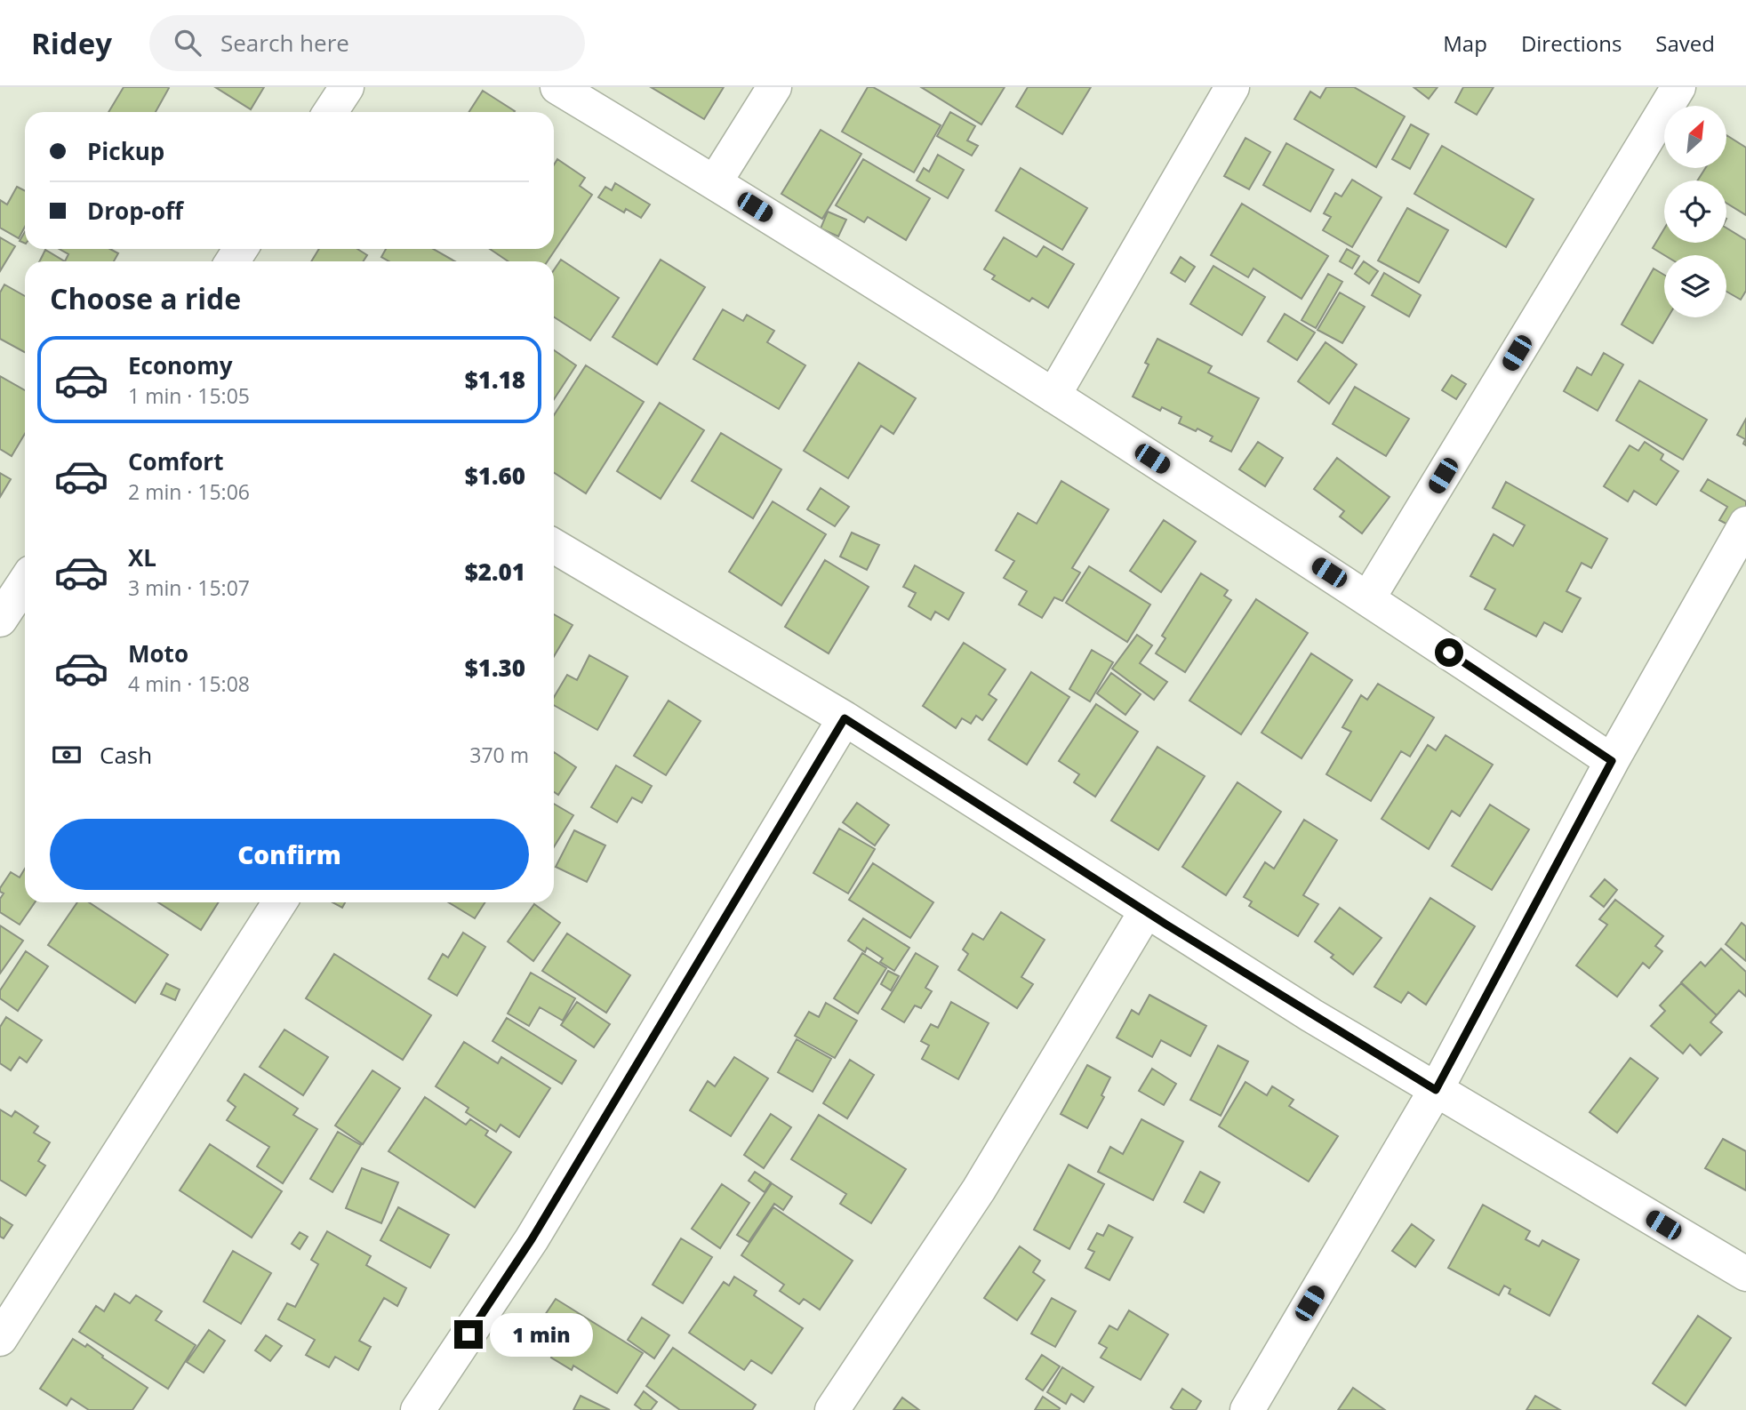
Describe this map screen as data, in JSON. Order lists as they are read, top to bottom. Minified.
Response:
{"north":"top right","page":{"header":"Ridey","search":"Search here","nav":["Map","Directions","Saved"],"banner":["Pickup","Drop-off"],"heading":"Choose a ride","list":[{"name":"Economy","note":"1 min · 15:05","value":"$1.18"},{"name":"Comfort","note":"2 min · 15:06","value":"$1.60"},{"name":"XL","note":"3 min · 15:07","value":"$2.01"},{"name":"Moto","note":"4 min · 15:08","value":"$1.30"}],"pay":["Cash","370 m"],"buttons":"Confirm","bubble":"1 min"}}
